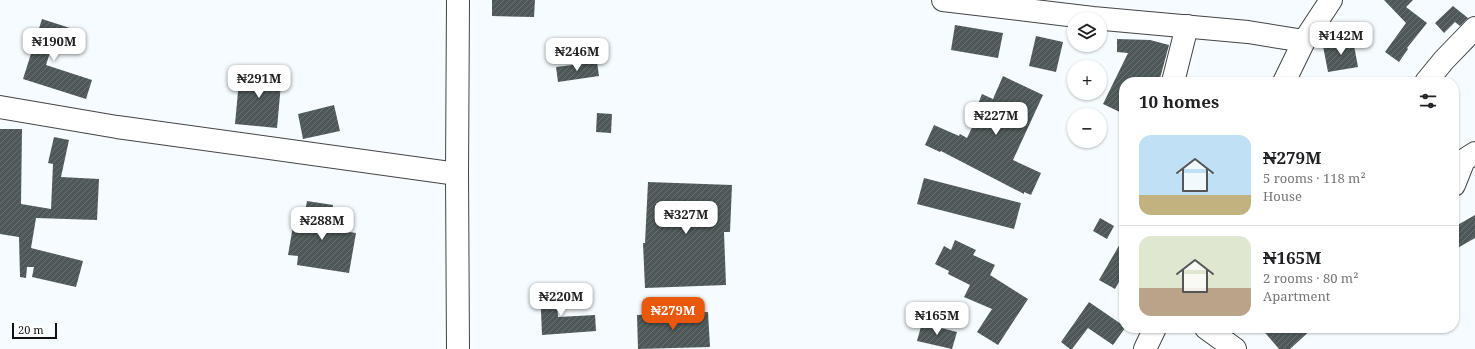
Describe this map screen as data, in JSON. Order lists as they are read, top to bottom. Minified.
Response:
{"scale_bar":"20 m","page":{"map_buttons":["+","−"],"price":["₦142M","₦190M","₦246M","₦291M","₦227M","₦327M","₦288M","₦220M","₦279M","₦165M"],"heading":"10 homes","list":[{"name":"₦279M","note":"5 rooms · 118 m² · House"},{"name":"₦165M","note":"2 rooms · 80 m² · Apartment"}],"scale":"20 m"}}
